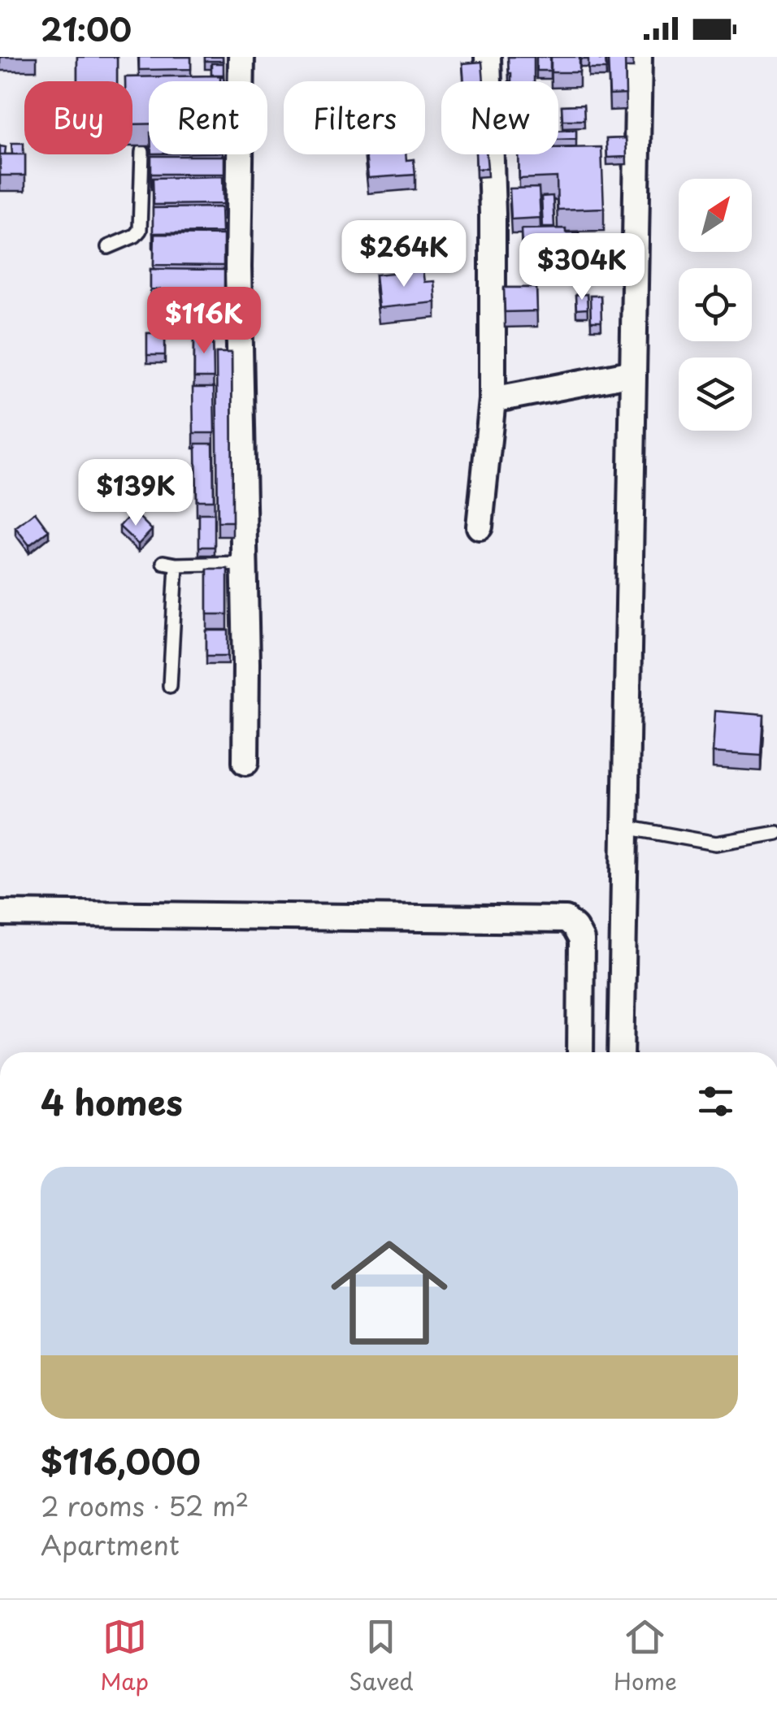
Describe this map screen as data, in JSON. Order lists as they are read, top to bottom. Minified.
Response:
{"north":"top right","page":{"status":"21:00","chip":["Buy","Rent","Filters","New"],"price":["$264K","$304K","$116K","$139K"],"heading":"4 homes","list":[{"name":"$116,000","note":"2 rooms · 52 m² · Apartment"}],"tabs":["Map","Saved","Home"]}}
